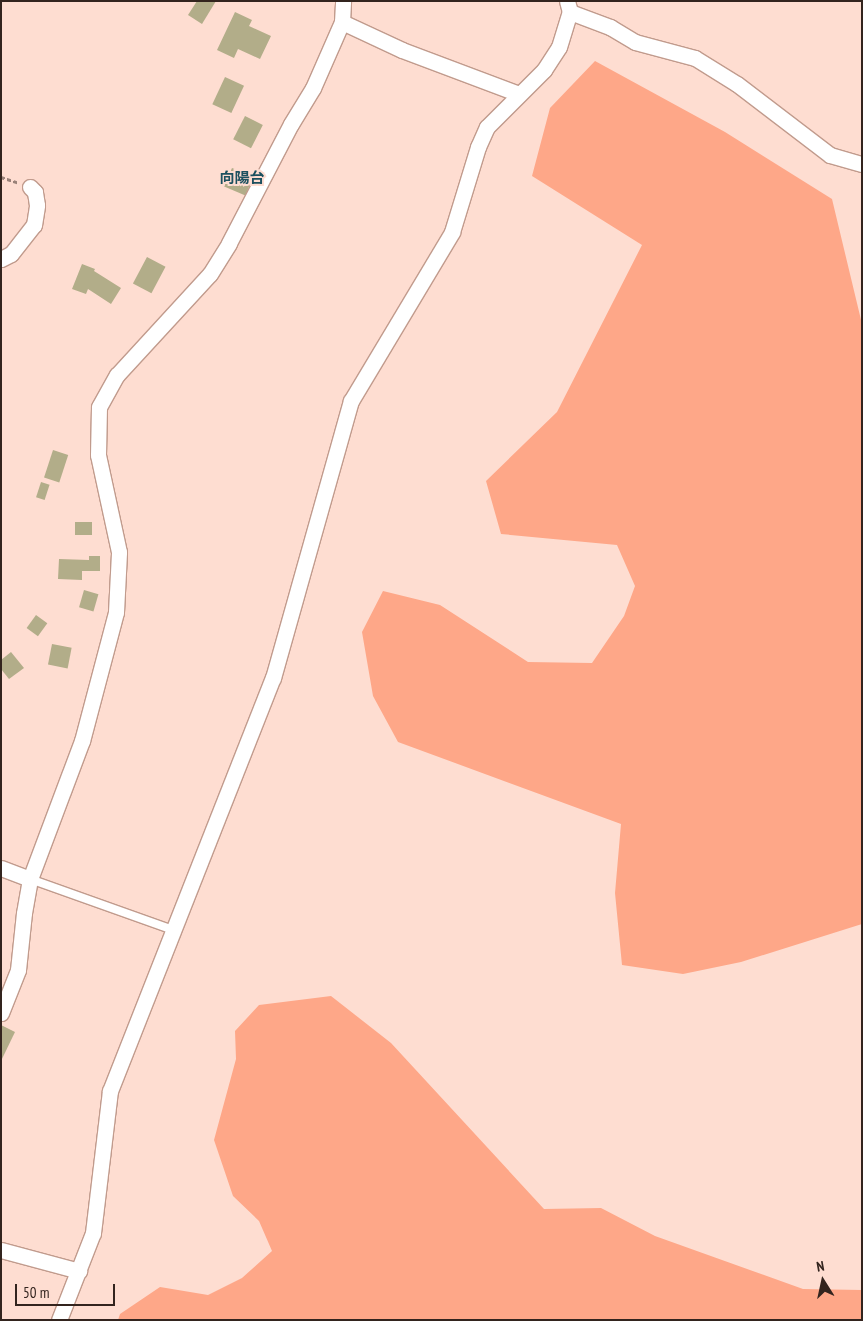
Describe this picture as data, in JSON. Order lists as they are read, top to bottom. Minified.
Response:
{"districts":["向陽台"],"scale_bar":"50 m","north":"top"}
